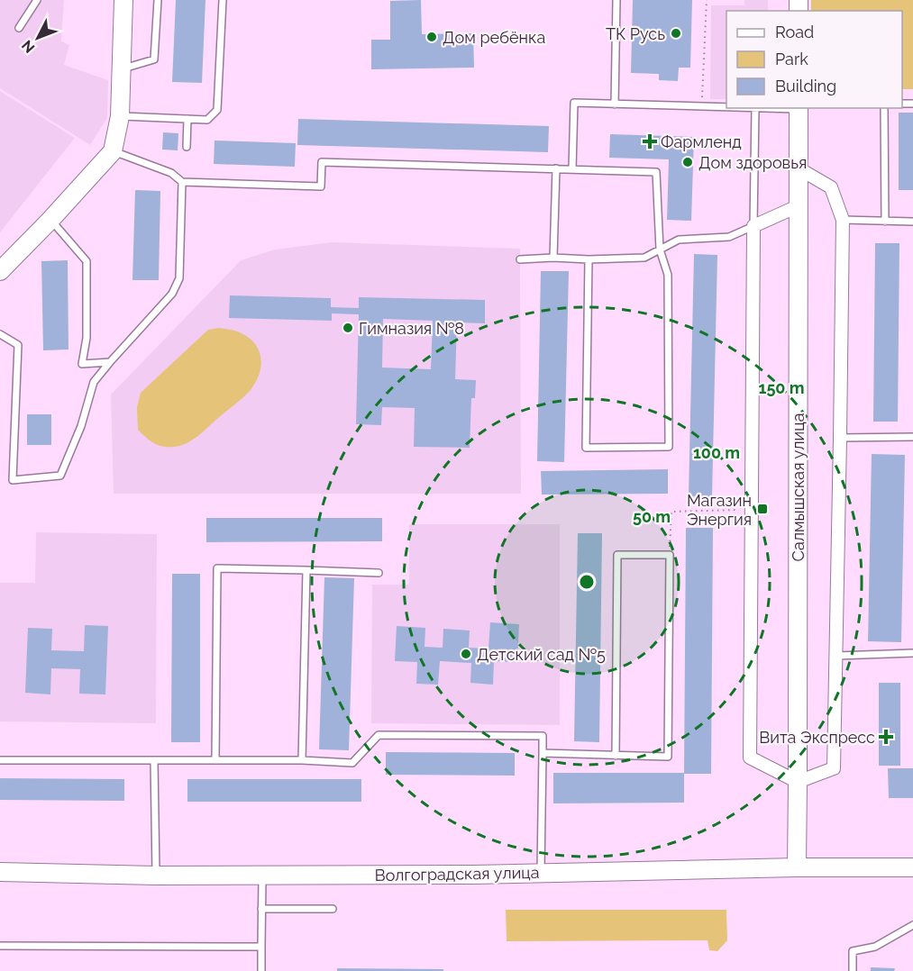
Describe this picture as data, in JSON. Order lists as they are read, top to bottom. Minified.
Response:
{"streets":{"main road":["Салмышская улица","Волгоградская улица"]},"crossings":[["Салмышская улица","Волгоградская улица"]],"places":{"other":["ТК Русь","Дом ребёнка","Дом здоровья","Гимназия №8","Детский сад №5"],"health":["Фармленд","Вита Экспресс"],"transit":["Магазин Энергия"]},"legend":["Road","Park","Building"],"north":"bottom left","rings":["150 m","100 m","50 m"]}
